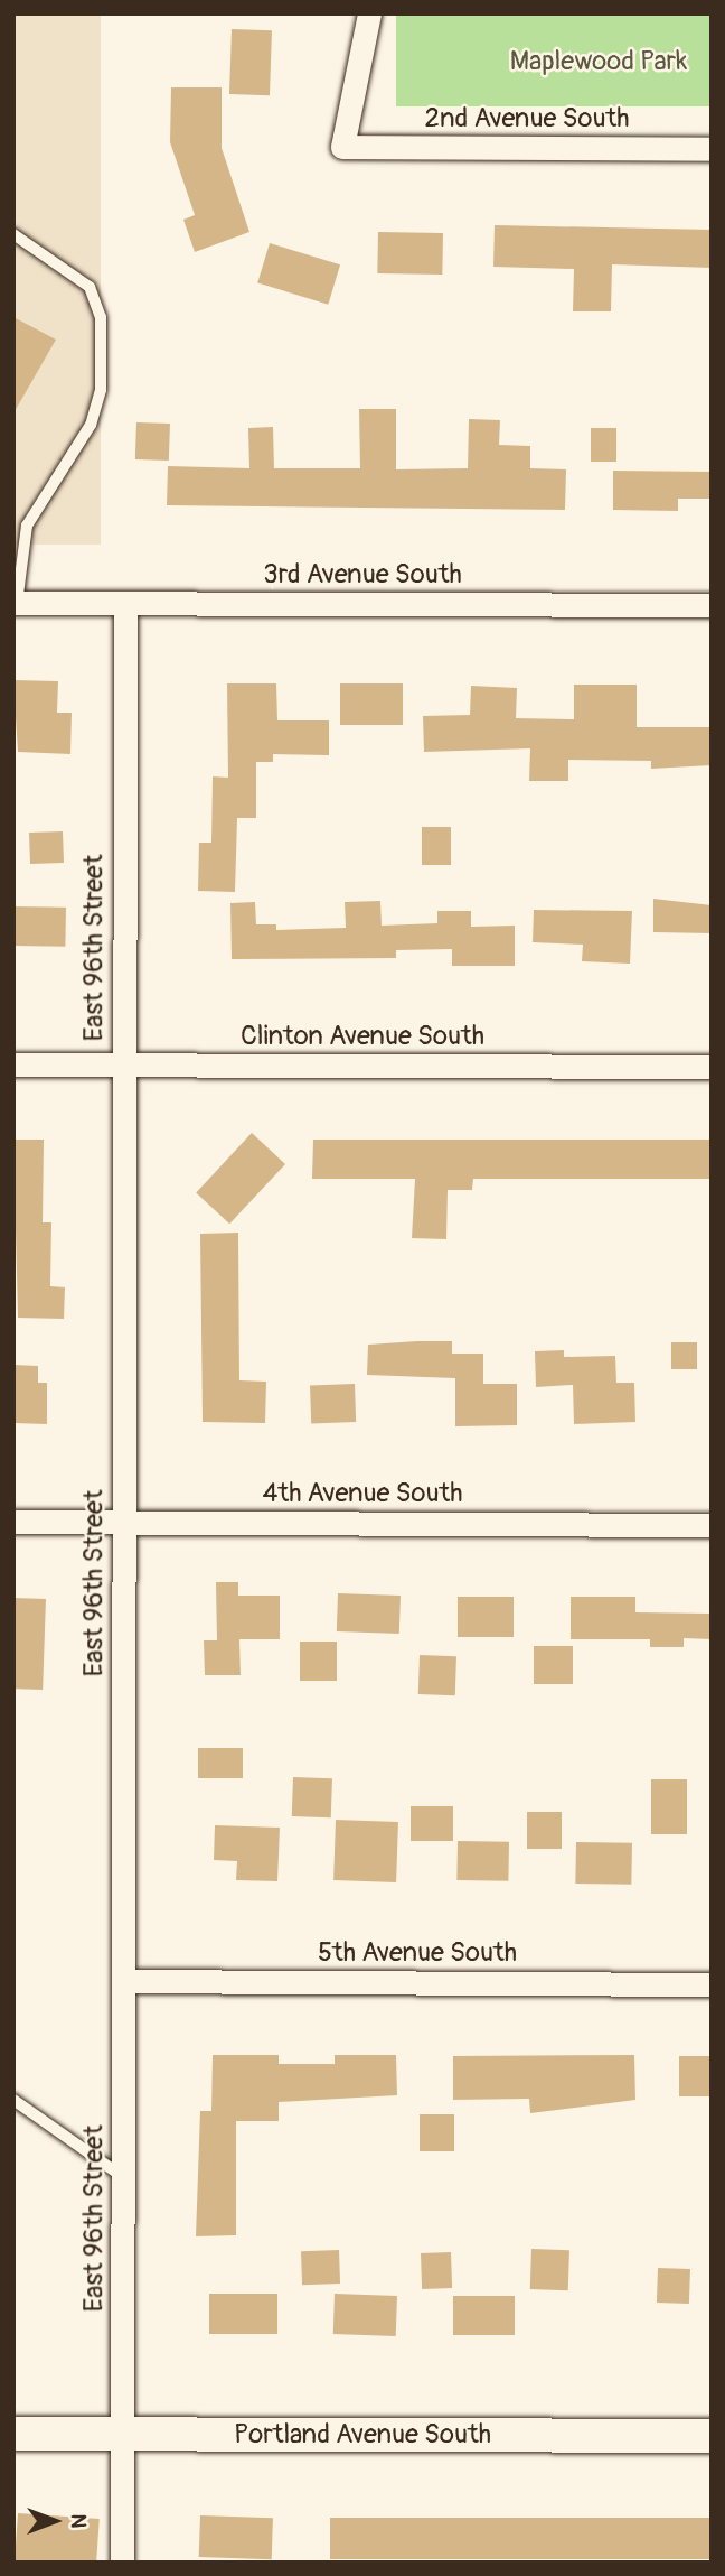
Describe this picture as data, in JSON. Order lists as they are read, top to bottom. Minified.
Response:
{"streets":{"main road":["Portland Avenue South"],"street":["2nd Avenue South","3rd Avenue South","East 96th Street","Clinton Avenue South","4th Avenue South","5th Avenue South"]},"crossings":[["3rd Avenue South","East 96th Street"],["East 96th Street","Clinton Avenue South"],["East 96th Street","4th Avenue South"],["East 96th Street","5th Avenue South"],["East 96th Street","Portland Avenue South"]],"parks":["Maplewood Park"],"north":"right"}
